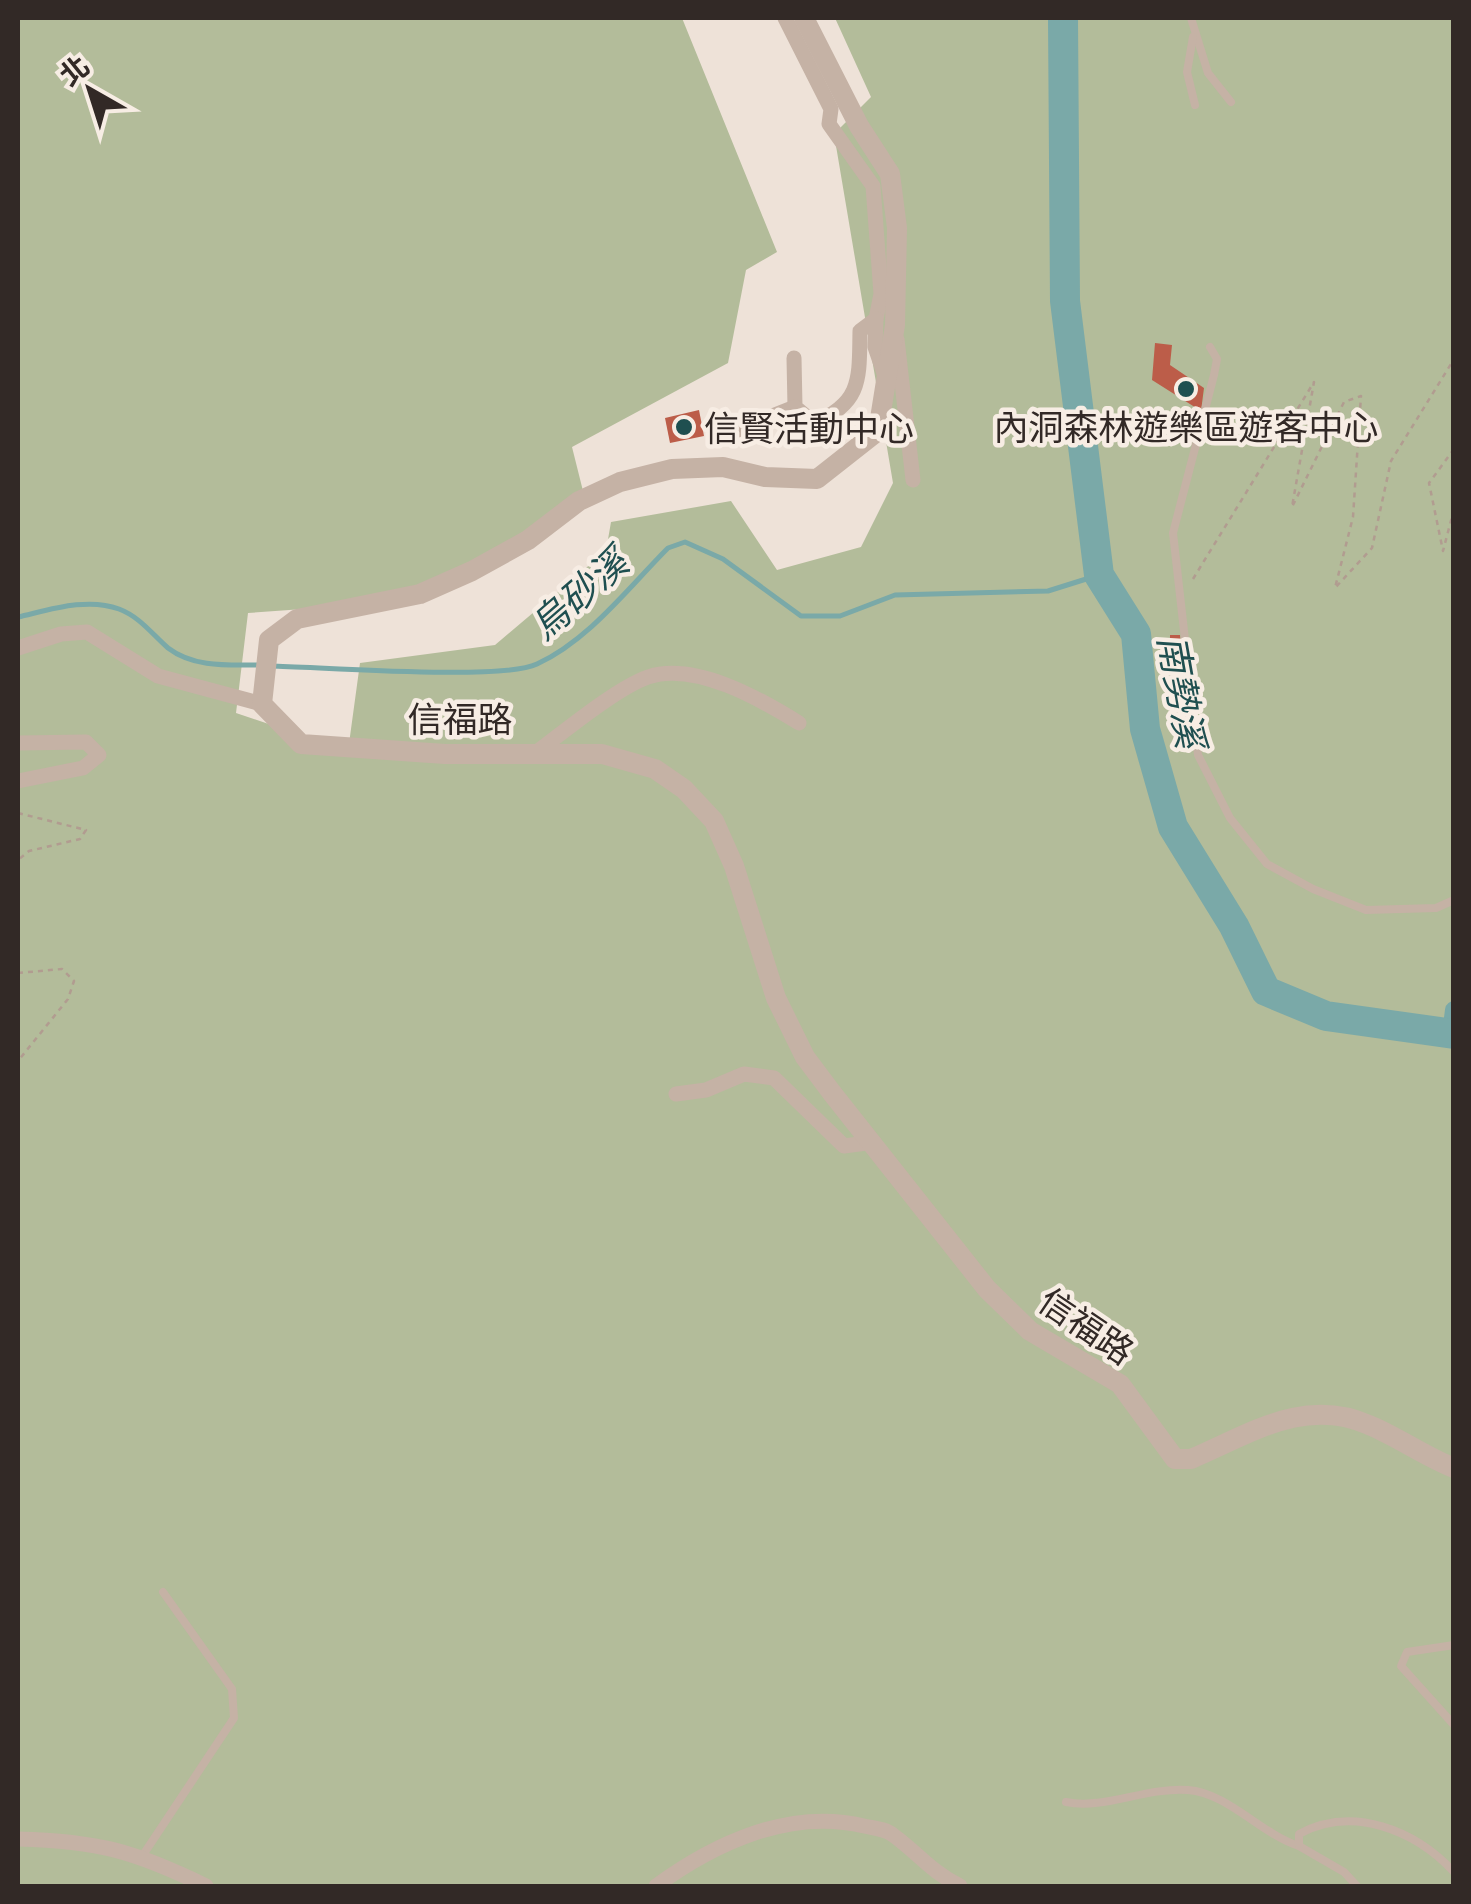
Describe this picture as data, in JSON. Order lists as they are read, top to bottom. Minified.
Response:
{"streets":{"street":["信福路"]},"water":["烏砂溪","南勢溪"],"places":["內洞森林遊樂區遊客中心","信賢活動中心"],"north":"top left"}
